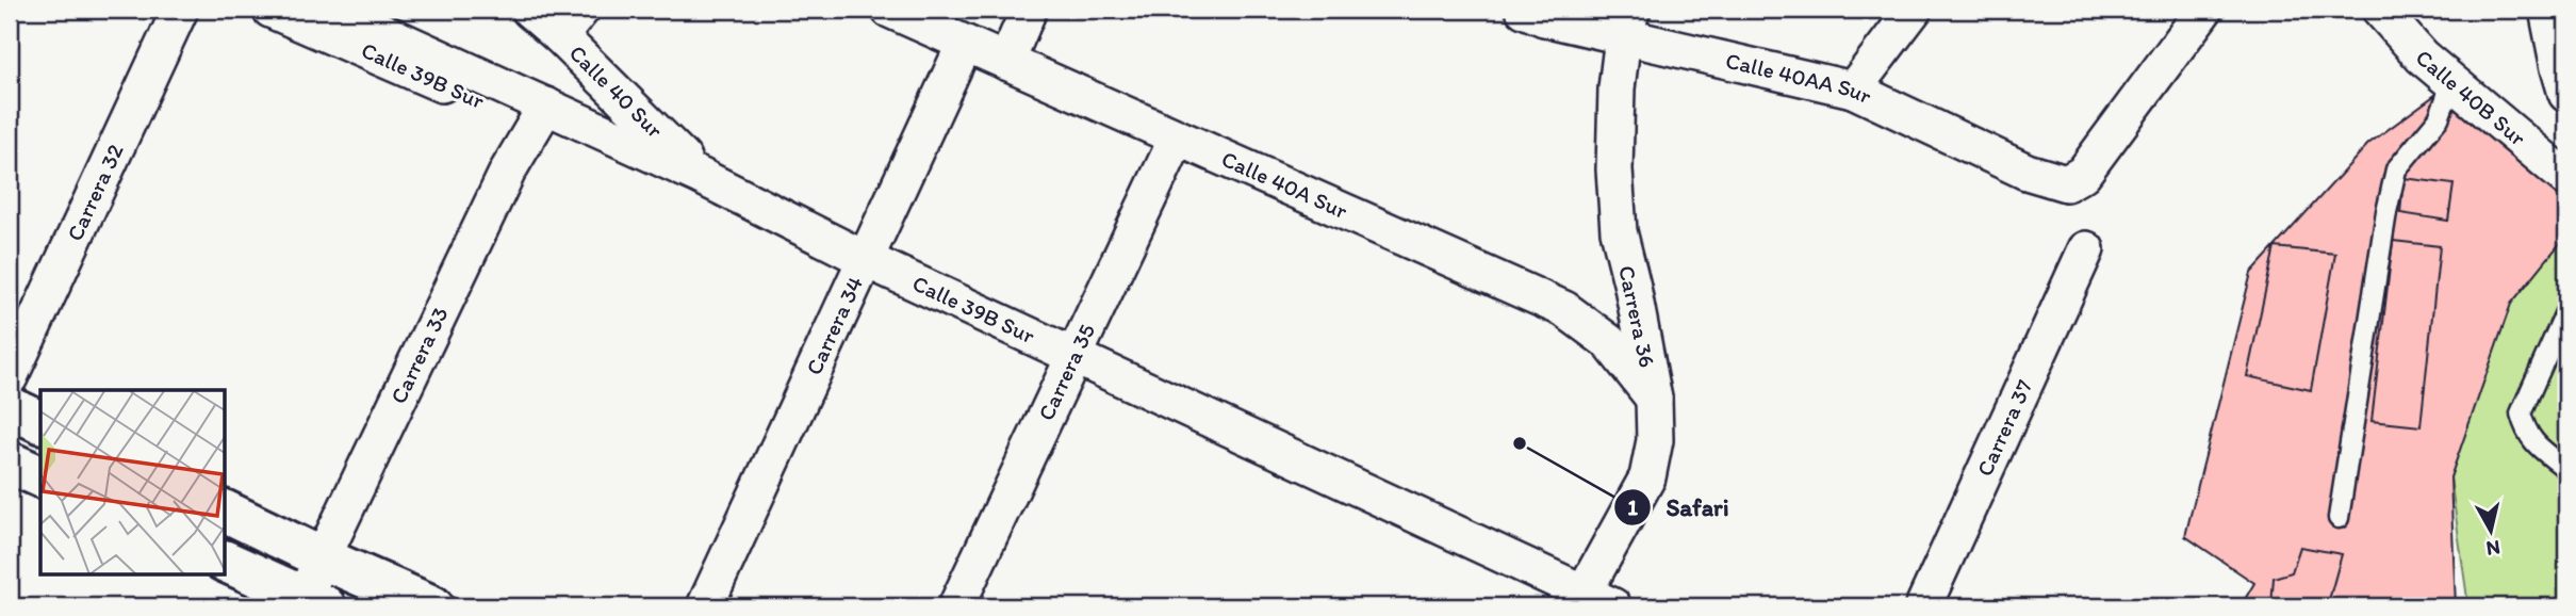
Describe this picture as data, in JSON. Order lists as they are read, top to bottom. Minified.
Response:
{"streets":{"street":["Calle 39B Sur","Calle 40AA Sur","Calle 40 Sur","Calle 40B Sur","Calle 40A Sur","Carrera 32","Carrera 36","Carrera 34","Carrera 33","Carrera 35","Carrera 37"]},"crossings":[["Calle 39B Sur","Calle 40 Sur"],["Calle 39B Sur","Carrera 36"],["Calle 39B Sur","Carrera 34"],["Calle 39B Sur","Carrera 33"],["Calle 39B Sur","Carrera 35"],["Calle 40AA Sur","Carrera 36"],["Calle 40A Sur","Carrera 36"],["Calle 40A Sur","Carrera 34"],["Calle 40A Sur","Carrera 35"]],"places":["Safari"],"north":"bottom"}
